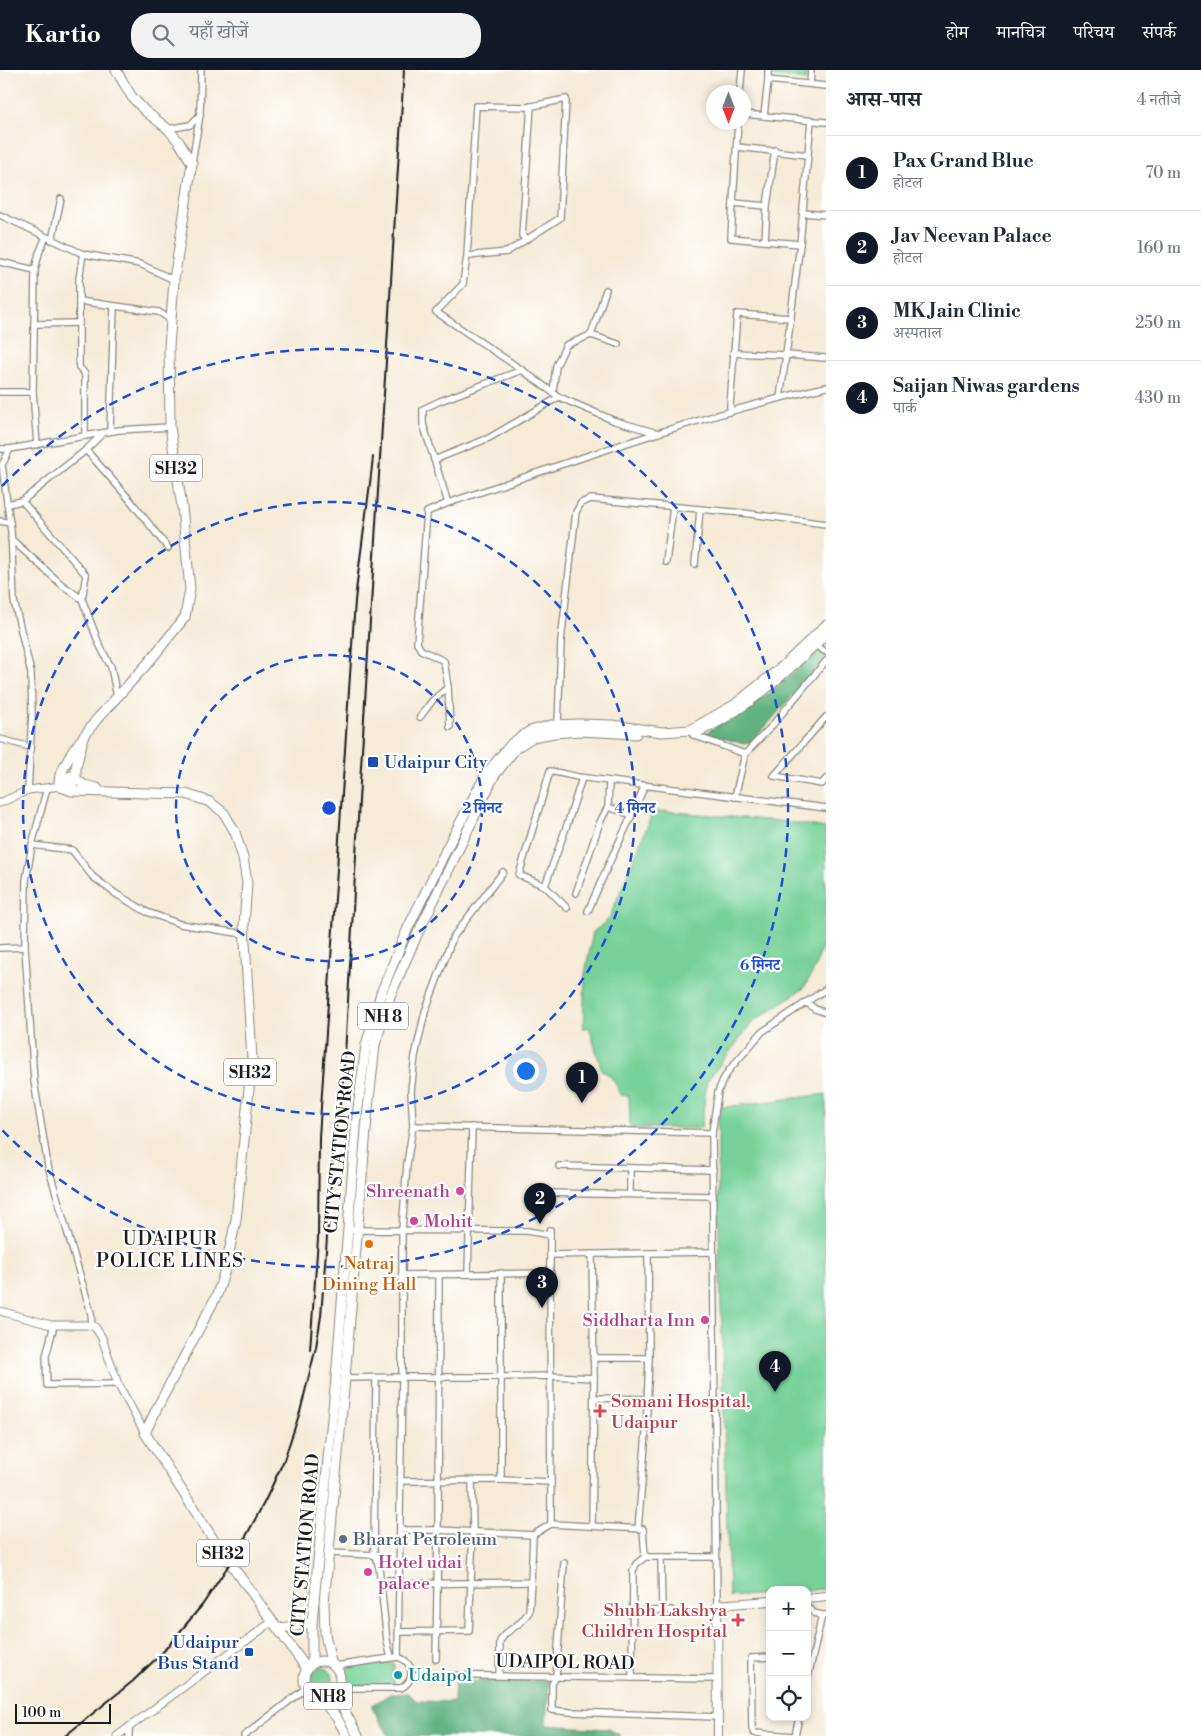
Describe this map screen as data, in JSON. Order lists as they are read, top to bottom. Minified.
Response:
{"streets":{"main road":["SH32","NH 8","CITY STATION ROAD","NH8"],"street":["UDAIPOL ROAD"]},"crossings":[["SH32","CITY STATION ROAD"],["SH32","NH8"],["CITY STATION ROAD","NH8"]],"districts":["UDAIPUR POLICE LINES"],"places":{"transit":["Udaipur City","Udaipur Bus Stand"],"other":["Shreenath","Mohit","Natraj Dining Hall","Siddharta Inn","Bharat Petroleum","Hotel udai palace","Udaipol"],"health":["Somani Hospital, Udaipur","Shubh Lakshya Children Hospital"]},"scale_bar":"100 m","north":"bottom","page":{"header":"Kartio","search":"यहाँ खोजें","nav":["होम","मानचित्र","परिचय","संपर्क"],"heading":["आस-पास","4 नतीजे"],"list":[{"mark":"1","name":"Pax Grand Blue","note":"होटल","value":"70 m"},{"mark":"2","name":"Jav Neevan Palace","note":"होटल","value":"160 m"},{"mark":"3","name":"MK Jain Clinic","note":"अस्पताल","value":"250 m"},{"mark":"4","name":"Saijan Niwas gardens","note":"पार्क","value":"430 m"}],"pins":["1","2","3","4"],"map_buttons":["+","−"],"scale":"100 m"},"rings":["2 मिनट","4 मिनट","6 मिनट"]}
